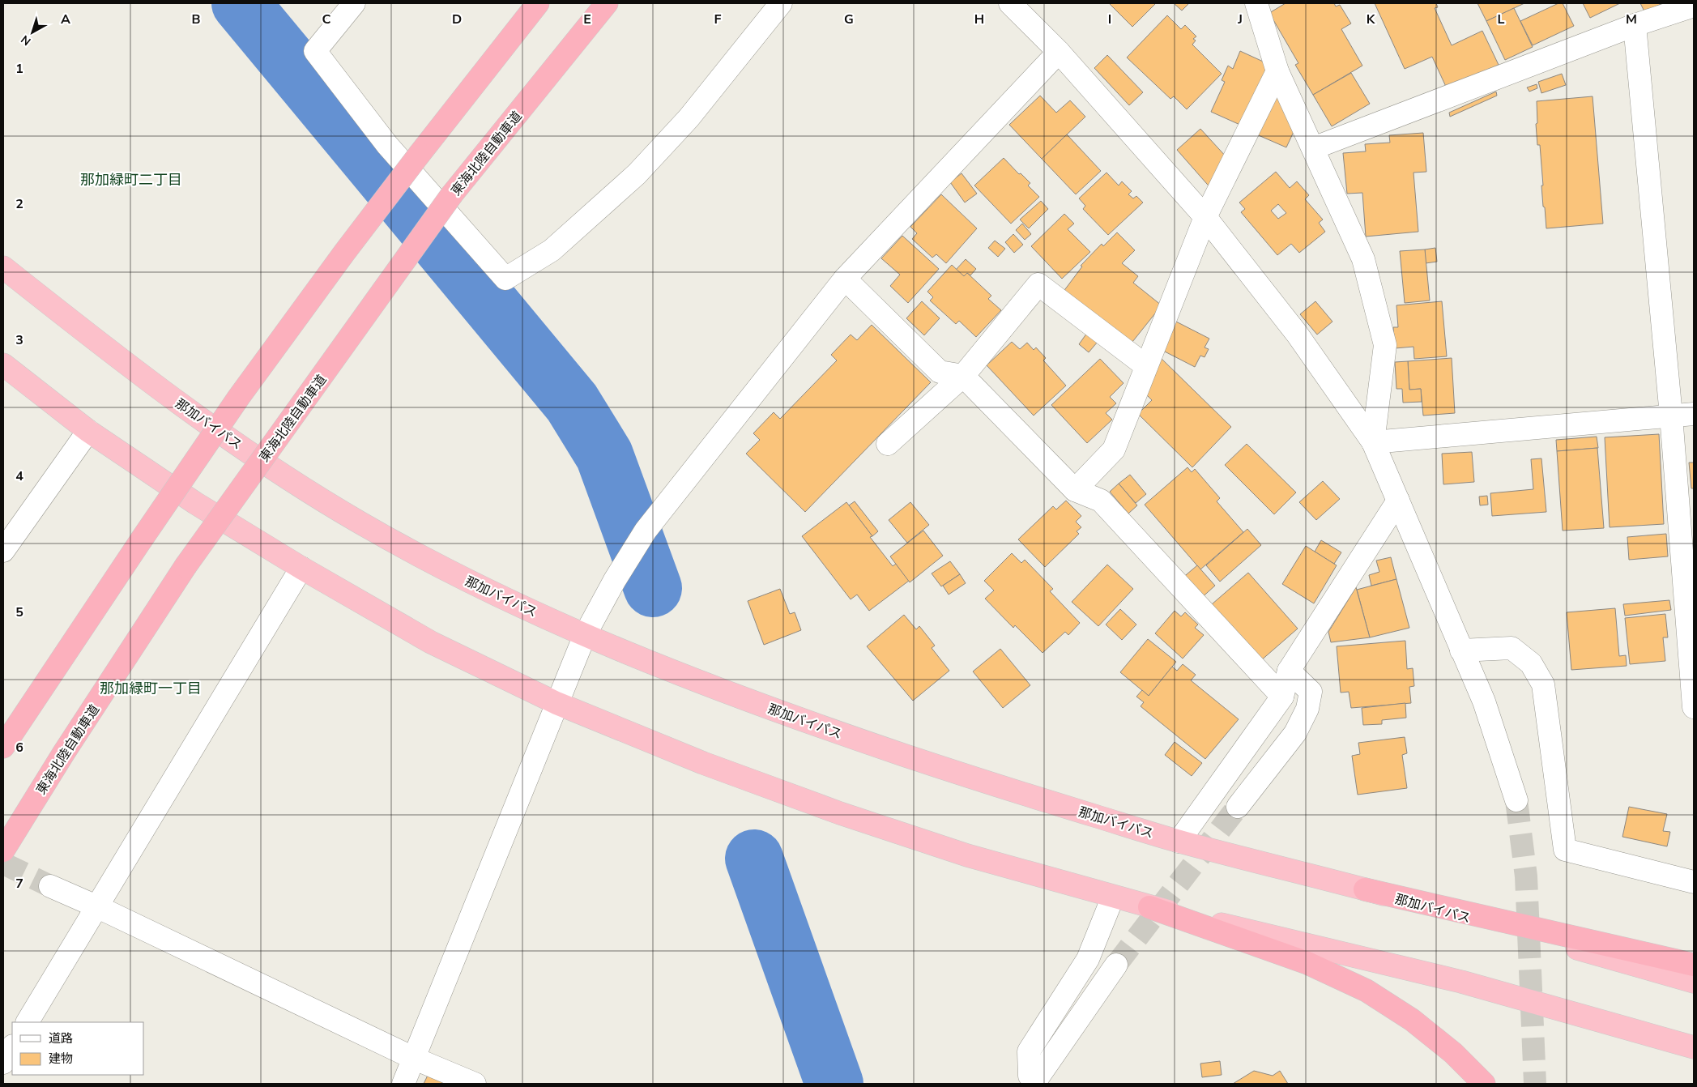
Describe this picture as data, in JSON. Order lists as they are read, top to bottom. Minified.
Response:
{"streets":{"highway":["東海北陸自動車道","那加バイパス"]},"districts":["那加緑町二丁目","那加緑町一丁目"],"legend":["道路","建物"],"north":"bottom left","grid":{"columns":["A","B","C","D","E","F","G","H","I","J","K","L","M"],"rows":["1","2","3","4","5","6","7"]}}
